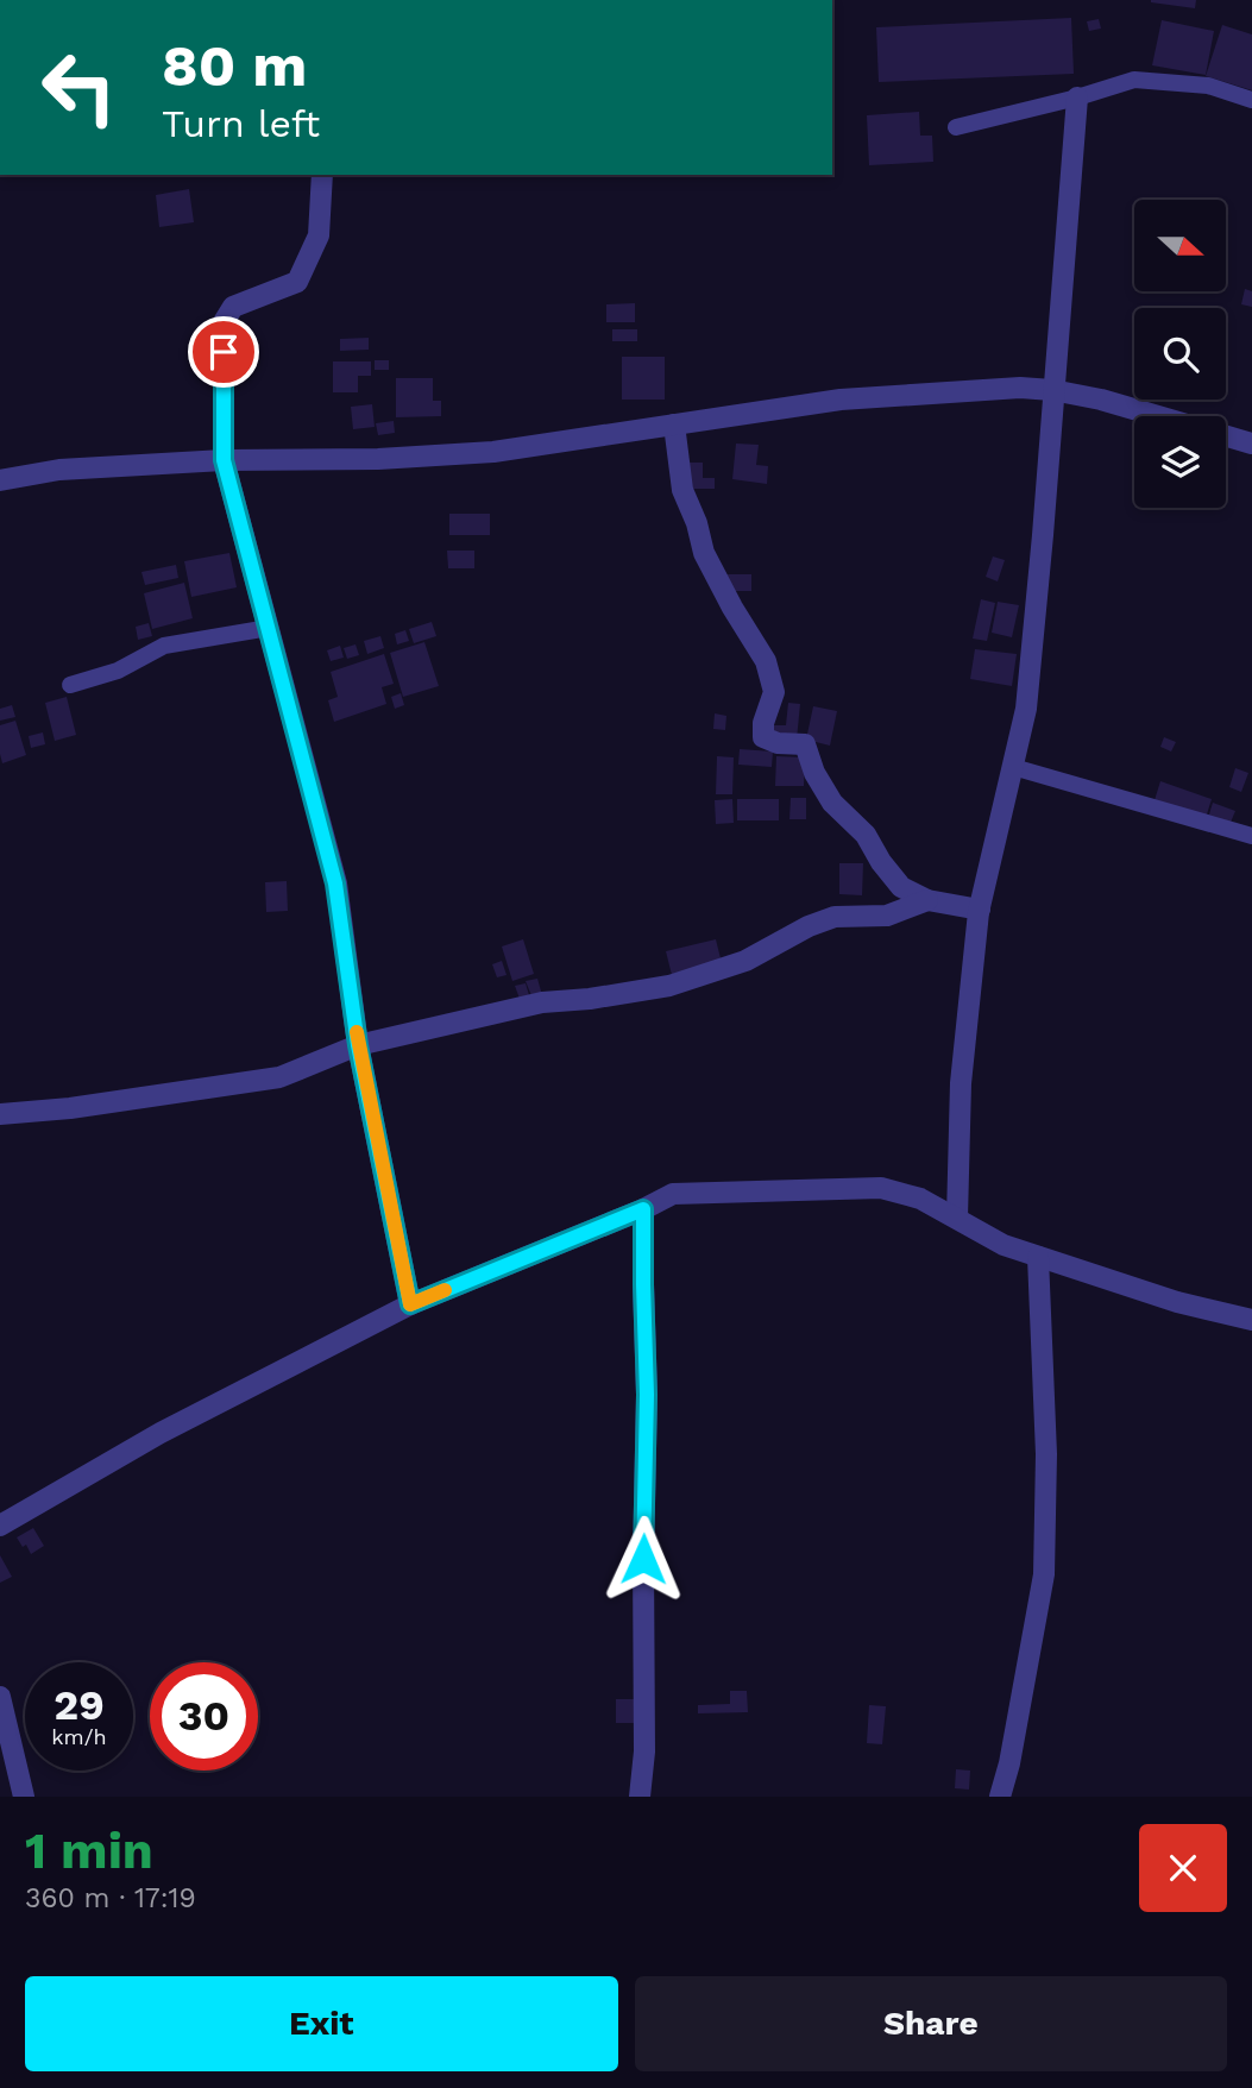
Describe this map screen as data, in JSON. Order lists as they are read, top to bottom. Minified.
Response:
{"north":"right","page":{"turn":["80 m","Turn left"],"speed":"29 km/h","limit":"30","heading":["1 min","360 m · 17:19"],"buttons":["Exit","Share"]}}
